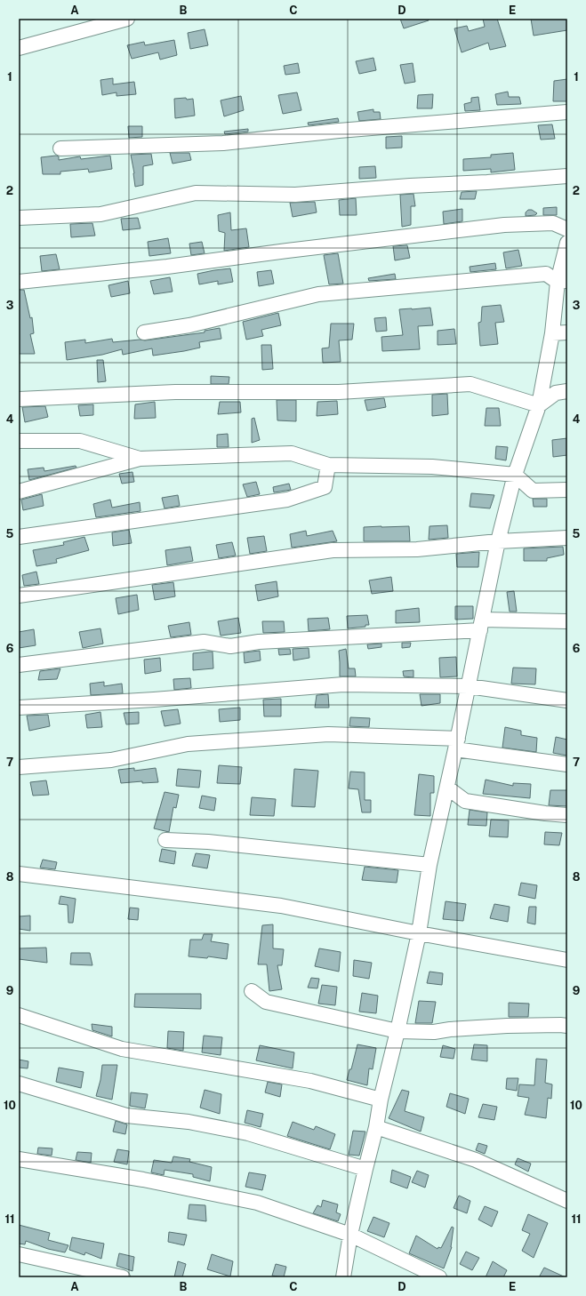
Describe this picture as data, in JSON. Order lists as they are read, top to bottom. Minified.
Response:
{"grid":{"columns":["A","B","C","D","E"],"rows":["1","2","3","4","5","6","7","8","9","10","11"]}}
